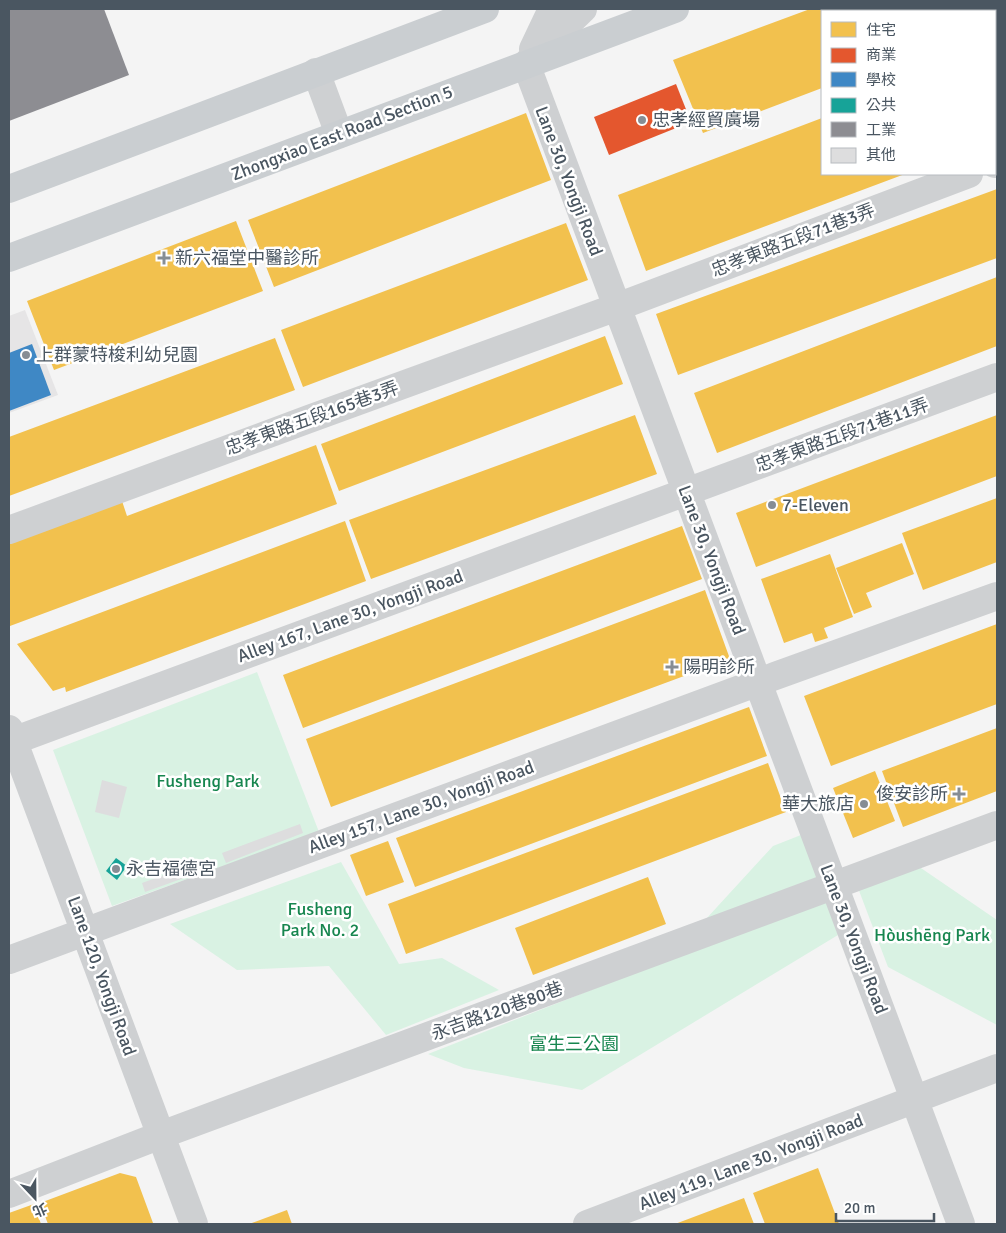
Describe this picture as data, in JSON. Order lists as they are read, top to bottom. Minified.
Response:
{"streets":{"main road":["Zhongxiao East Road Section 5"],"street":["Lane 30, Yongji Road","忠孝東路五段71巷3弄","忠孝東路五段165巷3弄","忠孝東路五段71巷11弄","Alley 167, Lane 30, Yongji Road","Alley 157, Lane 30, Yongji Road","Lane 120, Yongji Road","永吉路120巷80巷","Alley 119, Lane 30, Yongji Road"]},"crossings":[["Zhongxiao East Road Section 5","Lane 30, Yongji Road"],["Lane 30, Yongji Road","忠孝東路五段71巷3弄"],["Lane 30, Yongji Road","忠孝東路五段165巷3弄"],["Lane 30, Yongji Road","忠孝東路五段71巷11弄"],["Lane 30, Yongji Road","Alley 167, Lane 30, Yongji Road"],["Lane 30, Yongji Road","Alley 157, Lane 30, Yongji Road"],["Lane 30, Yongji Road","永吉路120巷80巷"],["Lane 30, Yongji Road","Alley 119, Lane 30, Yongji Road"],["忠孝東路五段71巷3弄","忠孝東路五段165巷3弄"],["忠孝東路五段71巷11弄","Alley 167, Lane 30, Yongji Road"],["Alley 167, Lane 30, Yongji Road","Lane 120, Yongji Road"],["Alley 157, Lane 30, Yongji Road","Lane 120, Yongji Road"],["Lane 120, Yongji Road","永吉路120巷80巷"]],"parks":["Fusheng Park","Fusheng Park No. 2","Hòushēng Park","富生三公園"],"places":{"other":["忠孝經貿廣場","上群蒙特梭利幼兒園","7-Eleven","華大旅店","永吉福德宮"],"health":["新六福堂中醫診所","陽明診所","俊安診所"]},"legend":["住宅","商業","學校","公共","工業","其他"],"scale_bar":"20 m","north":"bottom"}
